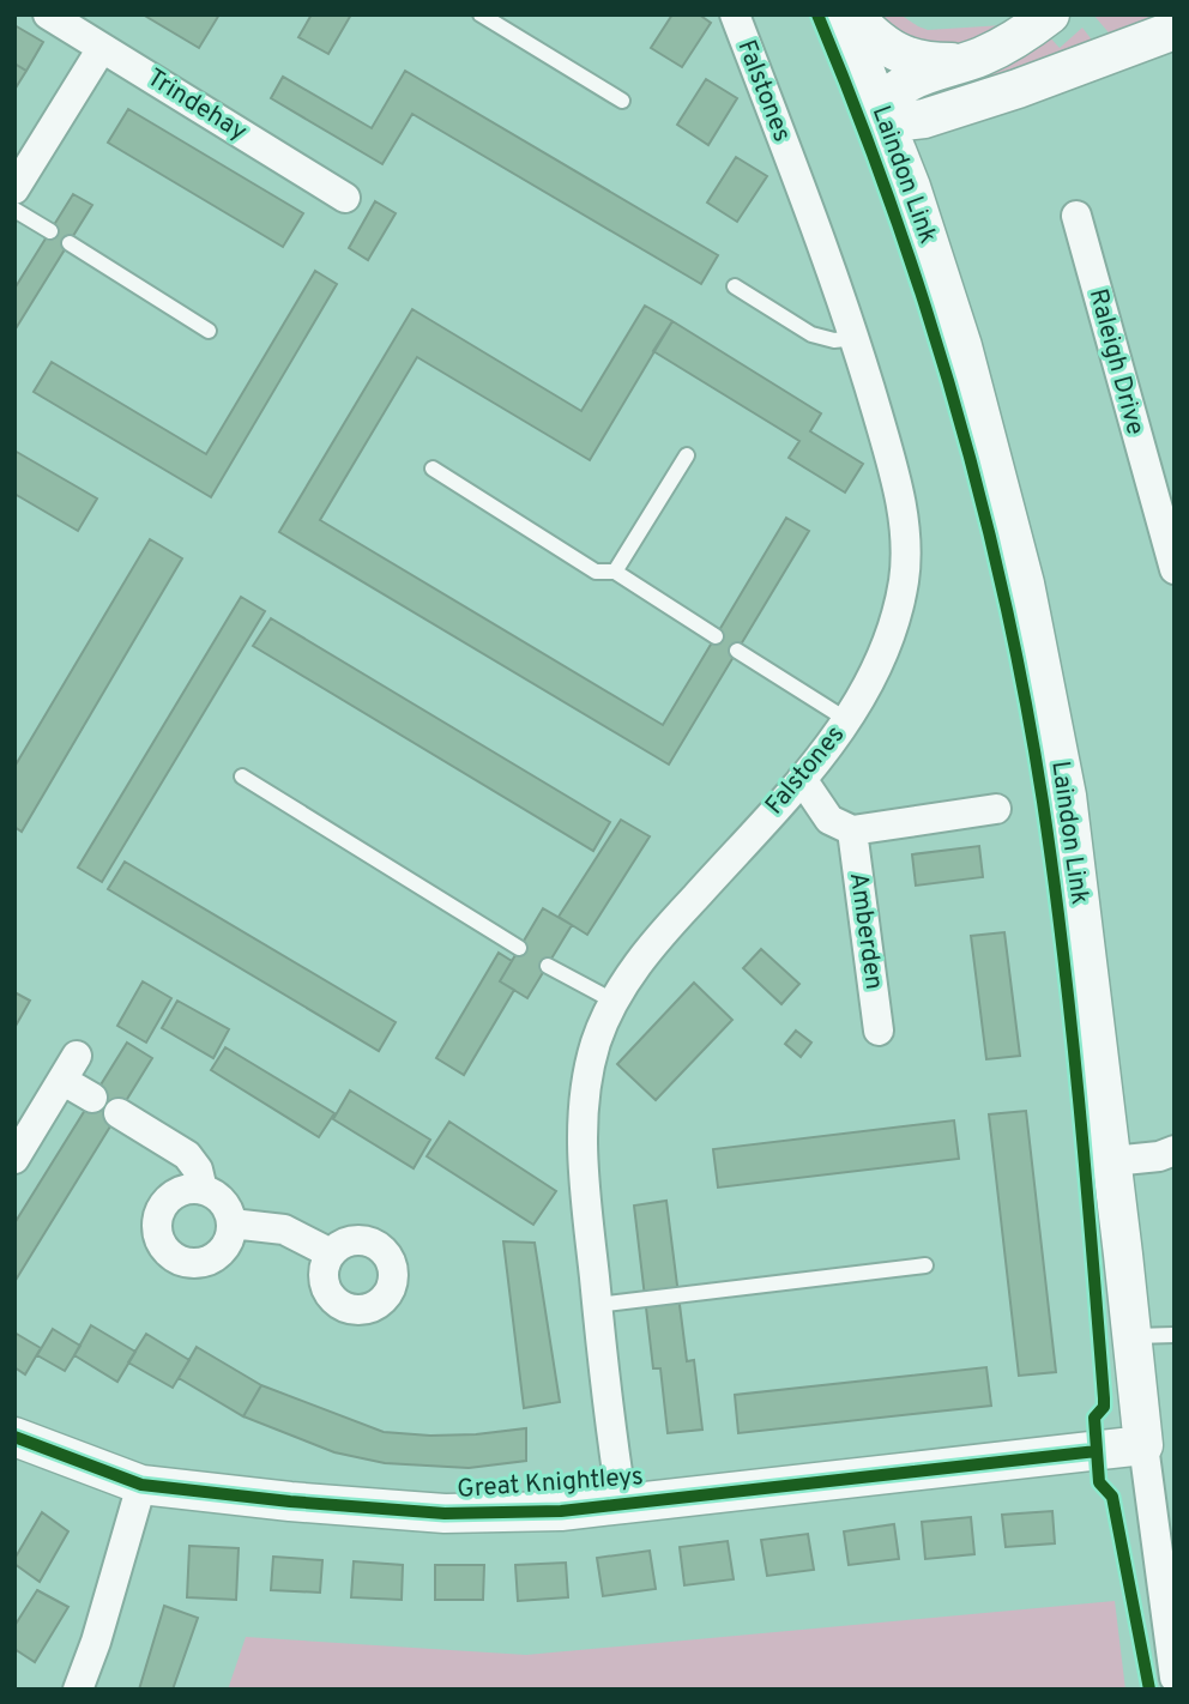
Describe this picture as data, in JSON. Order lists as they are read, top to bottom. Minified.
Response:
{"streets":{"street":["Falstones","Trindehay","Laindon Link","Raleigh Drive","Amberden","Great Knightleys"]},"crossings":[["Falstones","Great Knightleys"],["Laindon Link","Great Knightleys"]]}
